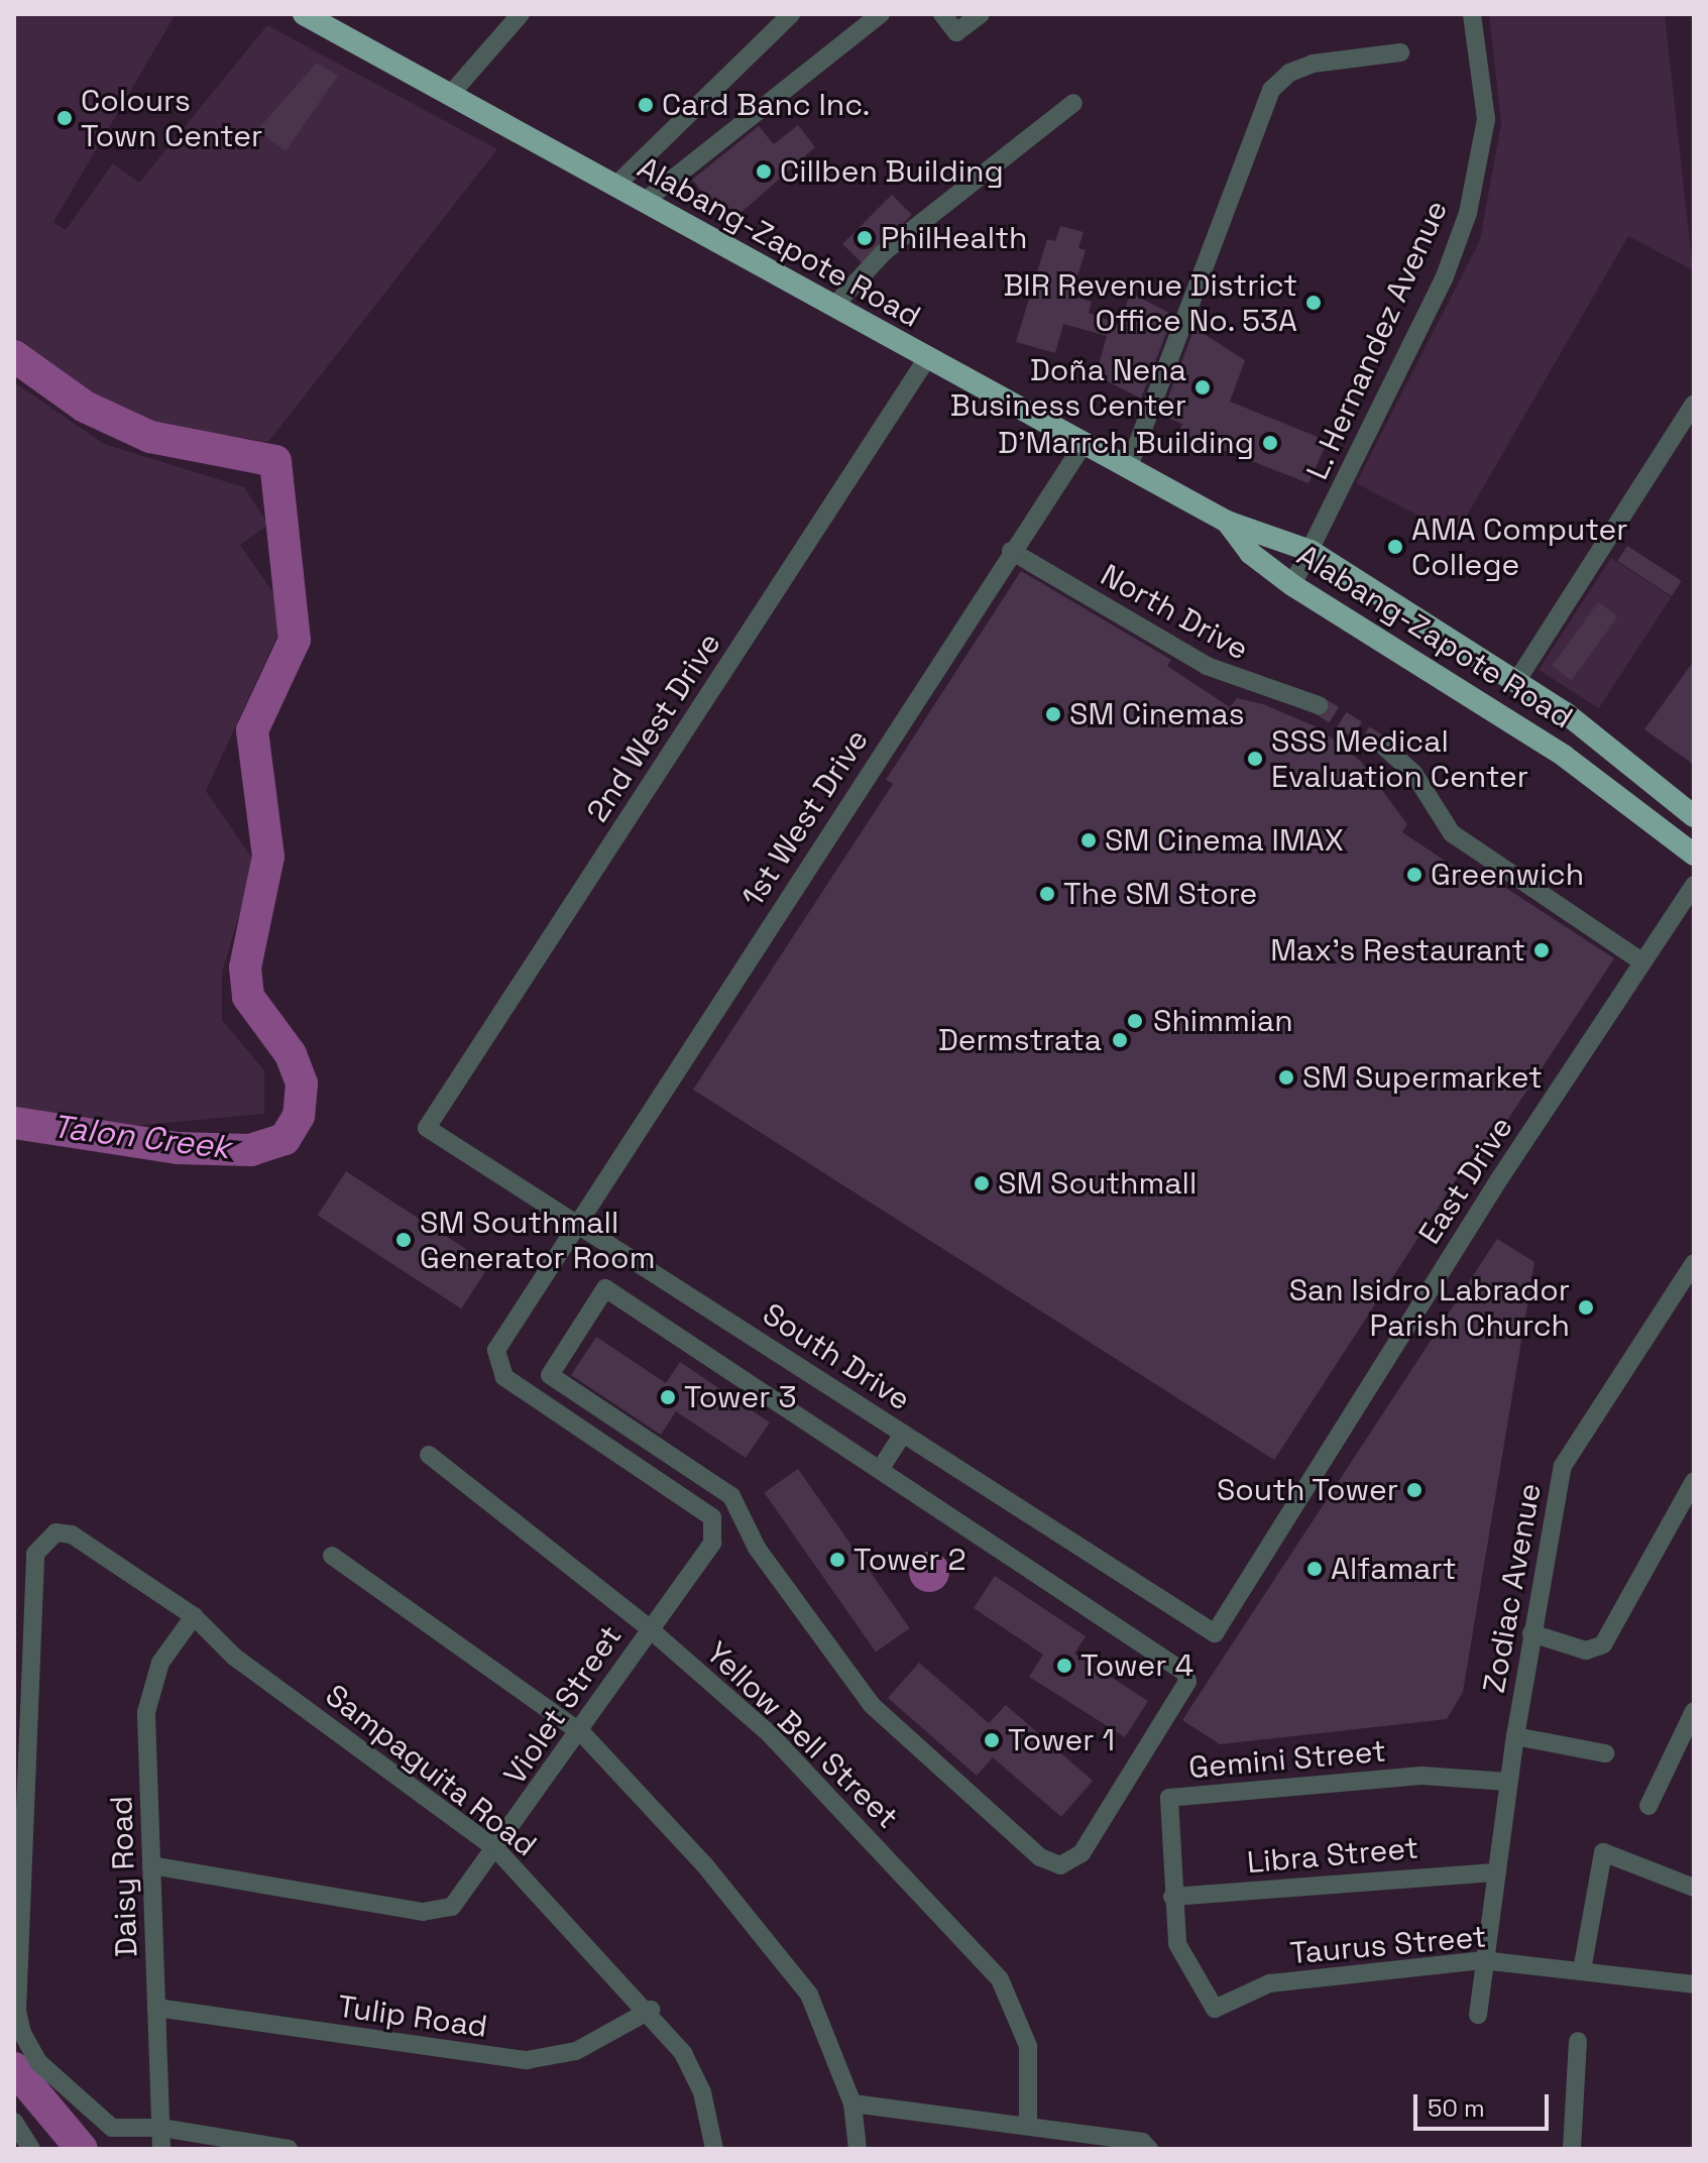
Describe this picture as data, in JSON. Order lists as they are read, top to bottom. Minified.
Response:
{"streets":{"highway":["Alabang-Zapote Road"],"street":["L. Hernandez Avenue","North Drive","2nd West Drive","1st West Drive","East Drive","South Drive","Zodiac Avenue","Violet Street","Yellow Bell Street","Gemini Street","Sampaguita Road","Libra Street","Daisy Road","Taurus Street","Tulip Road"]},"crossings":[["Alabang-Zapote Road","L. Hernandez Avenue"],["Alabang-Zapote Road","2nd West Drive"],["Alabang-Zapote Road","1st West Drive"],["North Drive","1st West Drive"],["2nd West Drive","South Drive"],["1st West Drive","South Drive"],["1st West Drive","Violet Street"],["East Drive","South Drive"],["Zodiac Avenue","Gemini Street"],["Zodiac Avenue","Libra Street"],["Zodiac Avenue","Taurus Street"],["Violet Street","Yellow Bell Street"],["Violet Street","Sampaguita Road"],["Violet Street","Daisy Road"],["Gemini Street","Libra Street"],["Gemini Street","Taurus Street"],["Sampaguita Road","Daisy Road"],["Sampaguita Road","Tulip Road"],["Libra Street","Taurus Street"],["Daisy Road","Tulip Road"]],"water":["Talon Creek"],"places":["Card Banc Inc.","Colours Town Center","Cillben Building","PhilHealth","BIR Revenue District Office No. 53A","Doña Nena Business Center","D'Marrch Building","AMA Computer College","SM Cinemas","SSS Medical Evaluation Center","SM Cinema IMAX","Greenwich","The SM Store","Max's Restaurant","Shimmian","Dermstrata","SM Supermarket","SM Southmall","SM Southmall Generator Room","San Isidro Labrador Parish Church","Tower 3","South Tower","Tower 2","Alfamart","Tower 4","Tower 1"],"scale_bar":"50 m"}
